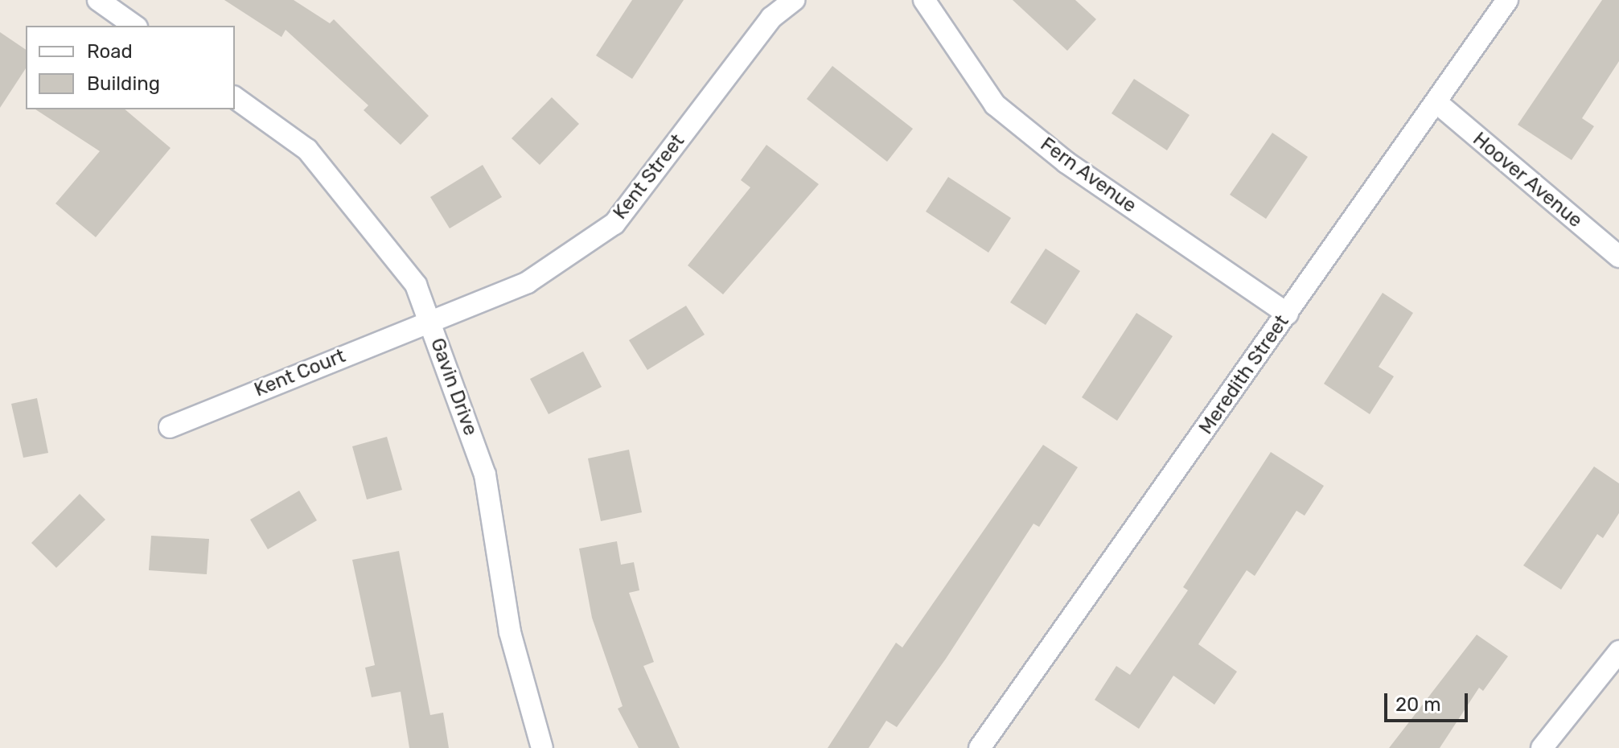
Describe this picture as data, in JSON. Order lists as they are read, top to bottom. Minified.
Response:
{"streets":{"street":["Fern Avenue","Kent Street","Hoover Avenue","Kent Court","Meredith Street","Gavin Drive"]},"crossings":[["Fern Avenue","Meredith Street"],["Kent Street","Kent Court"],["Kent Street","Gavin Drive"],["Hoover Avenue","Meredith Street"],["Kent Court","Gavin Drive"]],"legend":["Road","Building"],"scale_bar":"20 m"}
